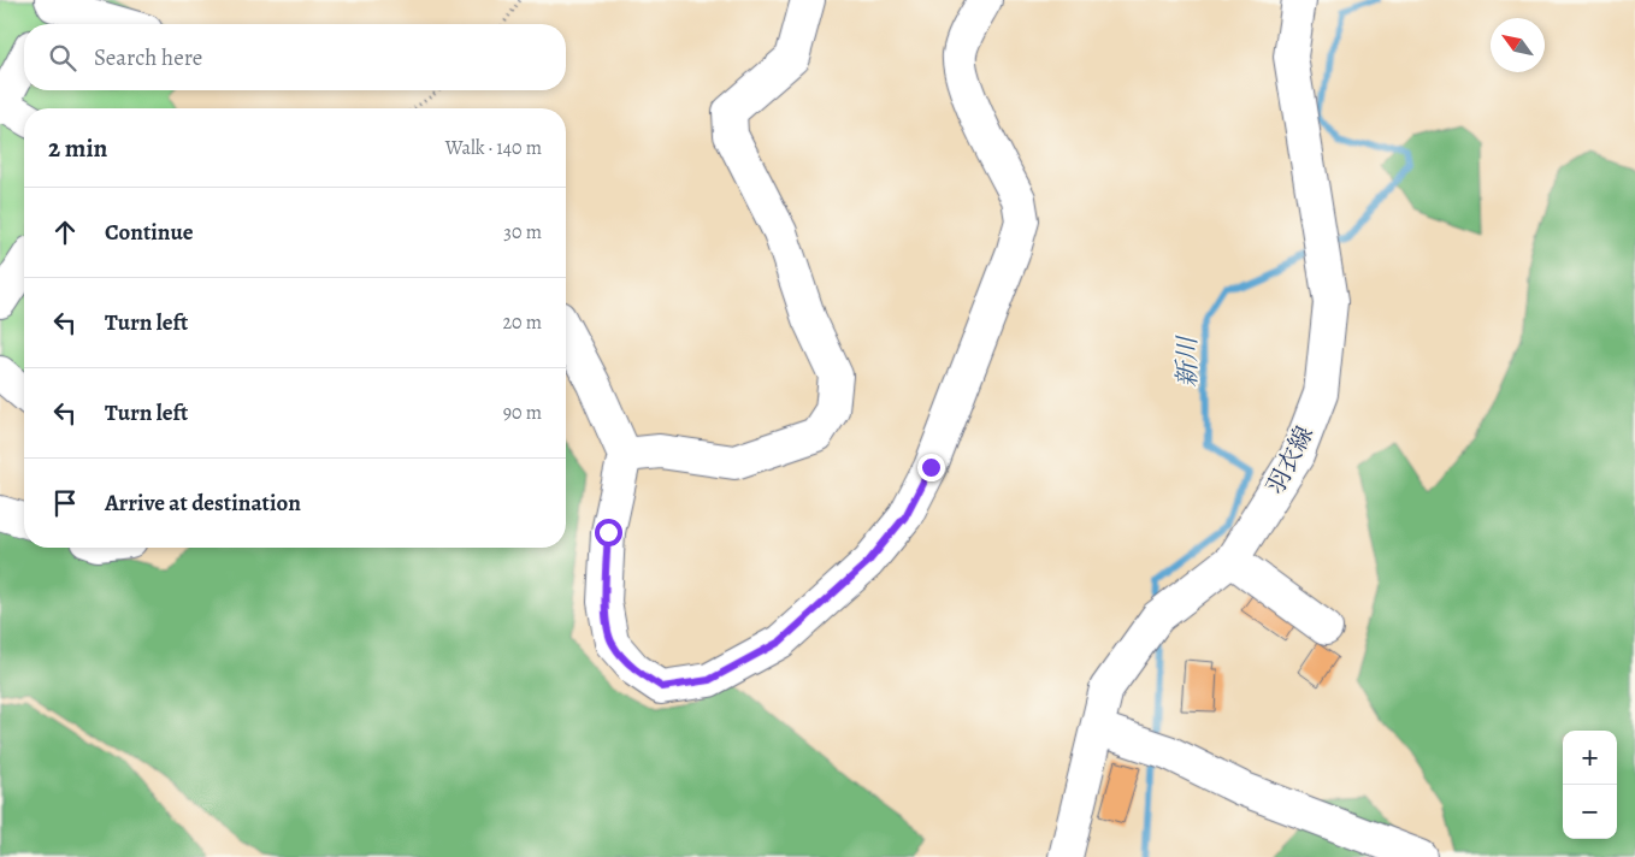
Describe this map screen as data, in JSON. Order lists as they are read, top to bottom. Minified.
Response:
{"streets":{"street":["羽衣線"]},"water":["新川"],"north":"top left","page":{"search":"Search here","heading":["2 min","Walk · 140 m"],"list":[["Continue","30 m"],["Turn left","20 m"],["Turn left","90 m"],"Arrive at destination"],"map_buttons":["+","−"]}}
